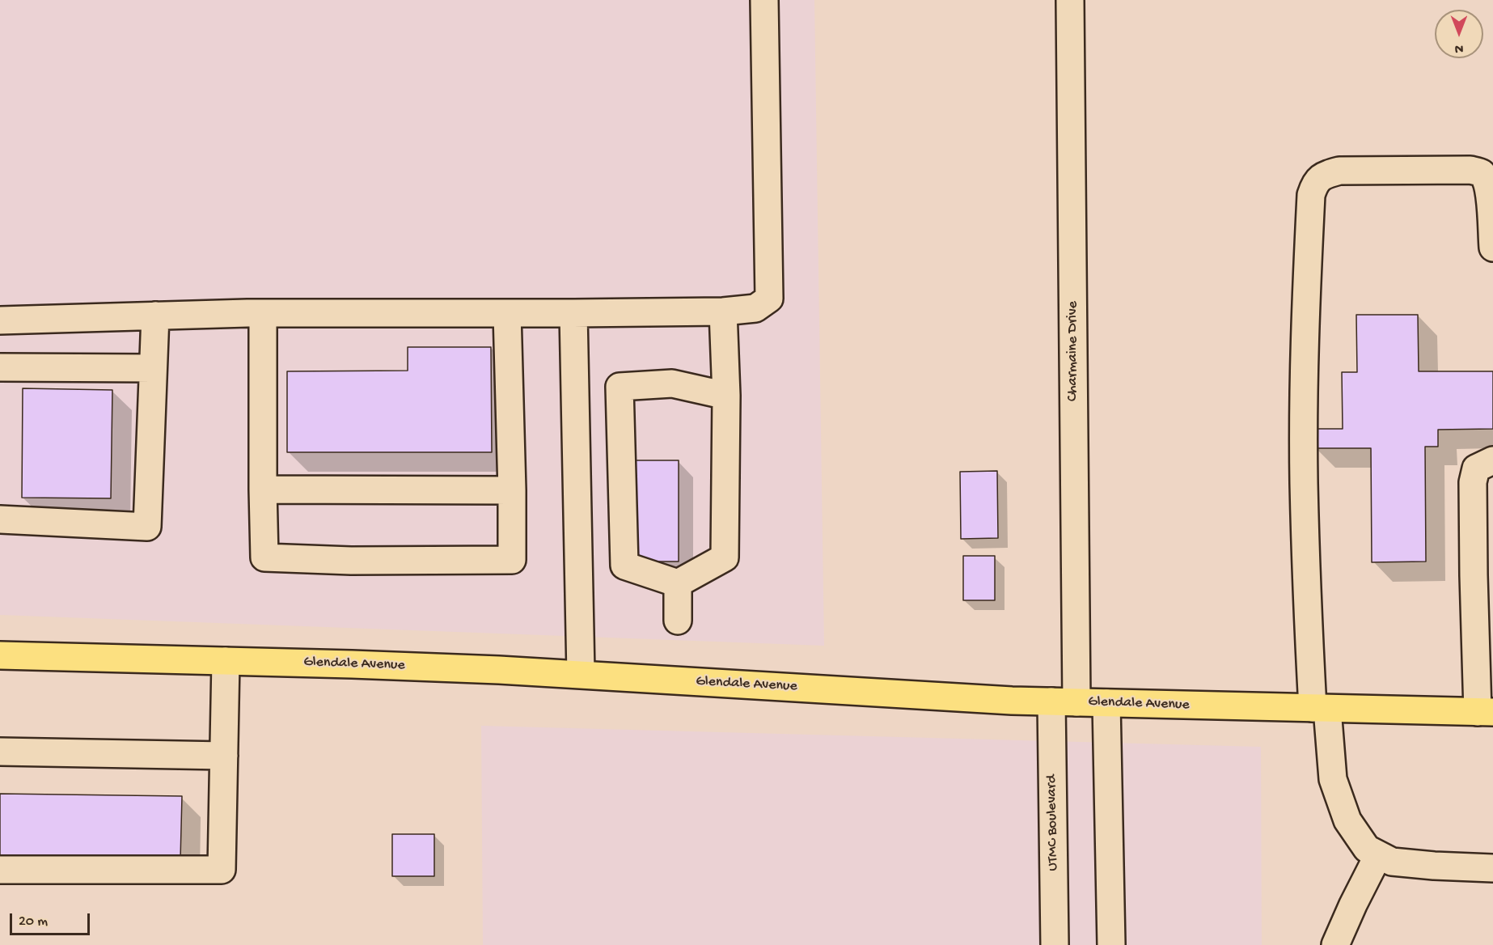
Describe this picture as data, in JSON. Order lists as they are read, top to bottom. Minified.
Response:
{"streets":{"main road":["Glendale Avenue"],"street":["Charmaine Drive","UTMC Boulevard"]},"crossings":[["Charmaine Drive","Glendale Avenue"],["Charmaine Drive","UTMC Boulevard"],["Glendale Avenue","UTMC Boulevard"]],"scale_bar":"20 m","north":"bottom"}
